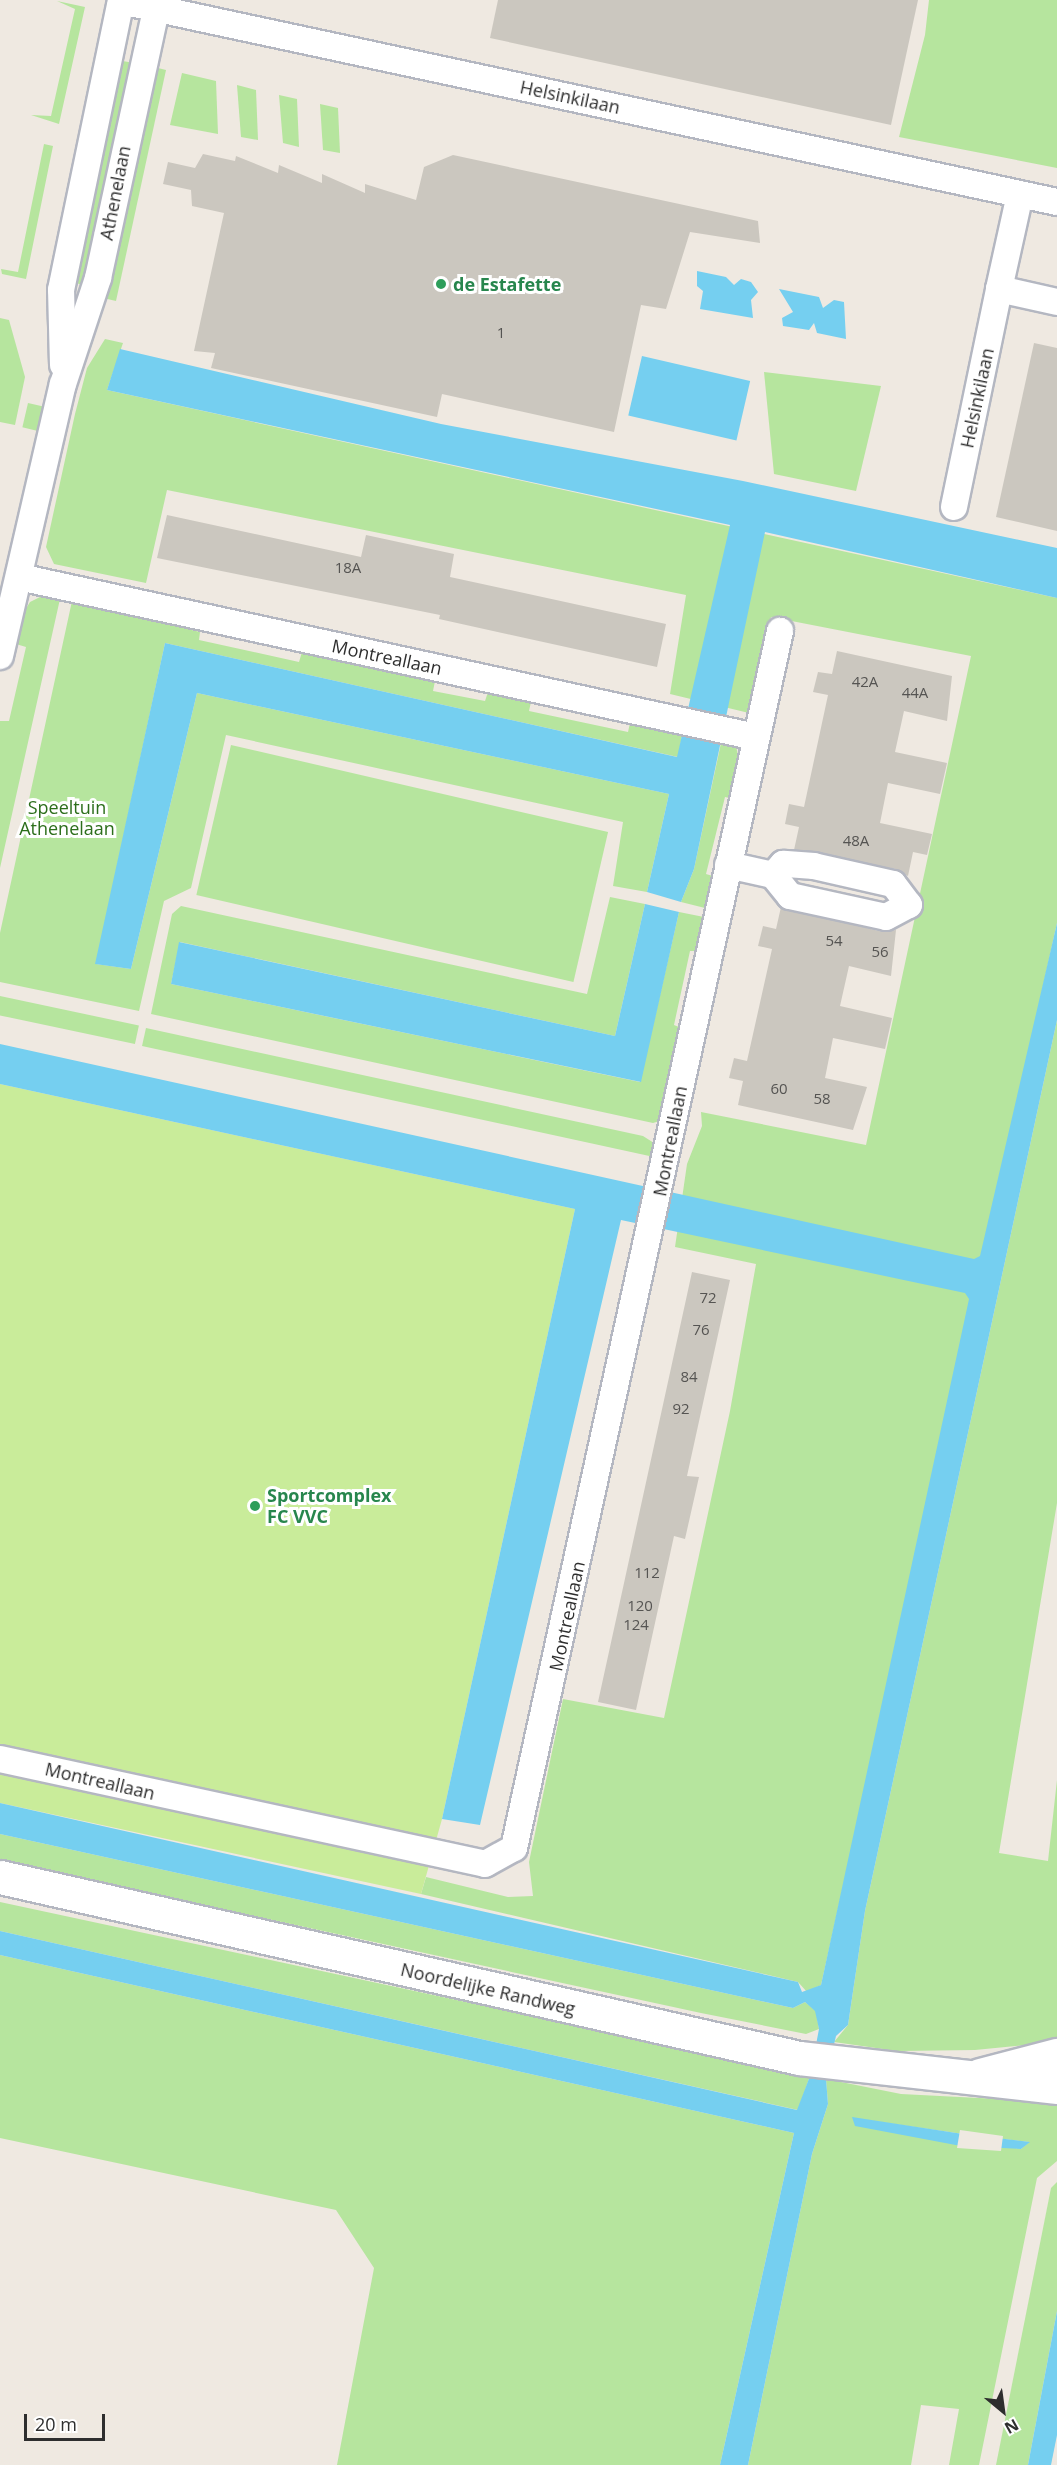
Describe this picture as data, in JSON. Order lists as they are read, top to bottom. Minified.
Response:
{"streets":{"main road":["Noordelijke Randweg"],"street":["Helsinkilaan","Athenelaan","Montreallaan"]},"crossings":[["Helsinkilaan","Athenelaan"],["Athenelaan","Montreallaan"]],"parks":["Speeltuin Athenelaan"],"places":["de Estafette","Sportcomplex FC VVC"],"house_numbers":["1","18A","42A","44A","48A","54","56","60","58","72","76","84","92","112","120","124"],"scale_bar":"20 m","north":"bottom right"}
